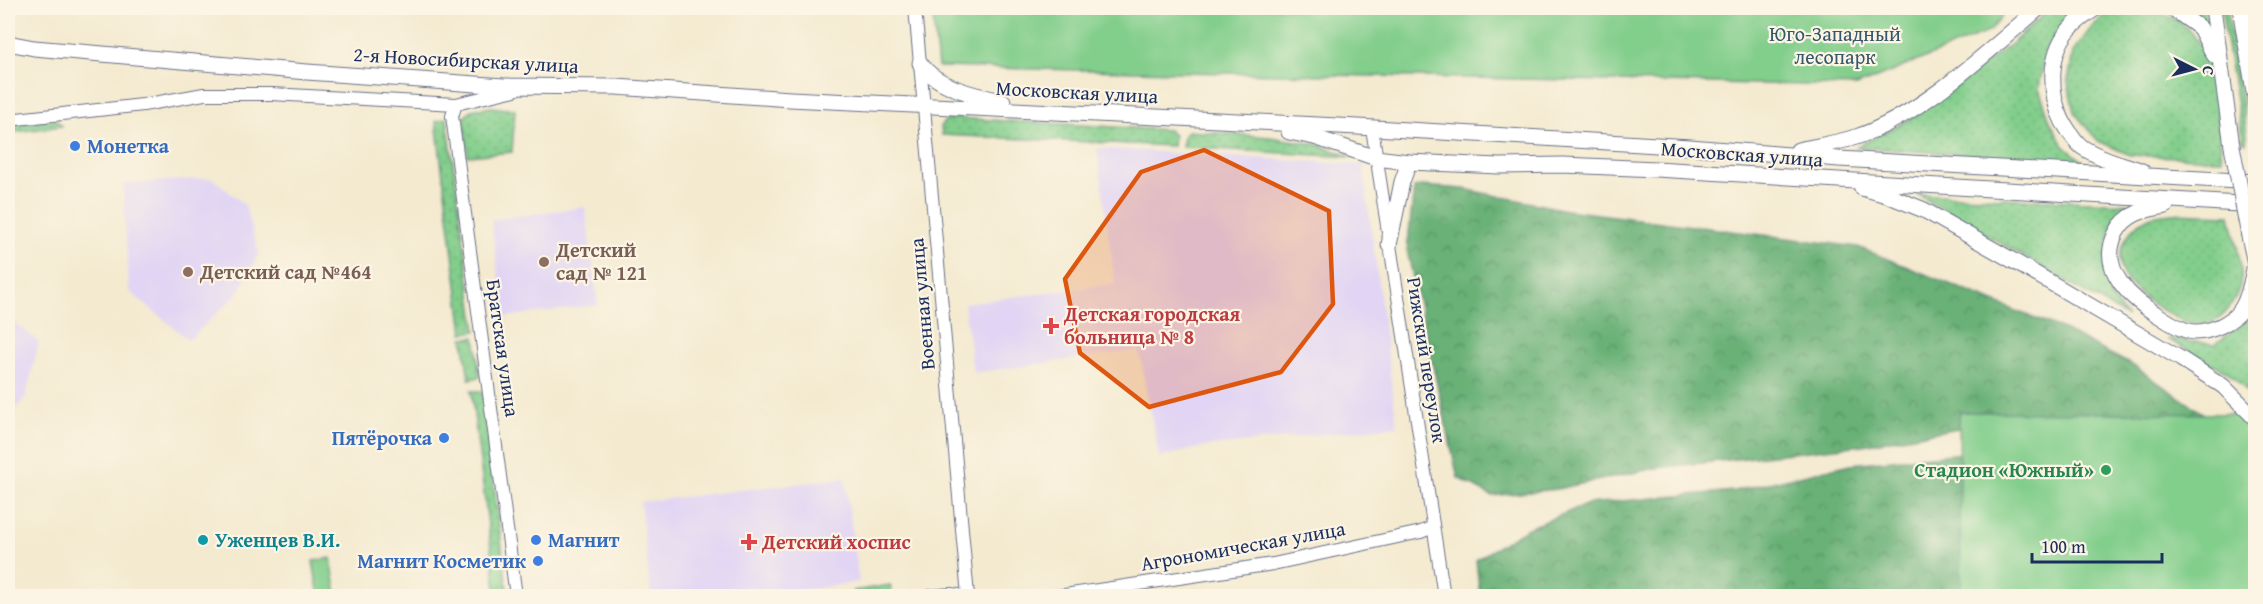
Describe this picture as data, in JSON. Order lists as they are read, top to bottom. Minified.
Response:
{"streets":{"main road":["2-я Новосибирская улица","Московская улица"],"street":["Военная улица","Братская улица","Рижский переулок","Агрономическая улица"]},"crossings":[["2-я Новосибирская улица","Московская улица"],["2-я Новосибирская улица","Военная улица"],["2-я Новосибирская улица","Братская улица"],["Московская улица","Военная улица"],["Московская улица","Рижский переулок"],["Рижский переулок","Агрономическая улица"]],"parks":["Юго-Западный лесопарк"],"places":{"other":["Монетка","Детский сад № 121","Детский сад №464","Пятёрочка","Стадион «Южный»","Уженцев В.И.","Магнит","Магнит Косметик"],"health":["Детская городская больница № 8","Детский хоспис"]},"scale_bar":"100 m","north":"right"}
